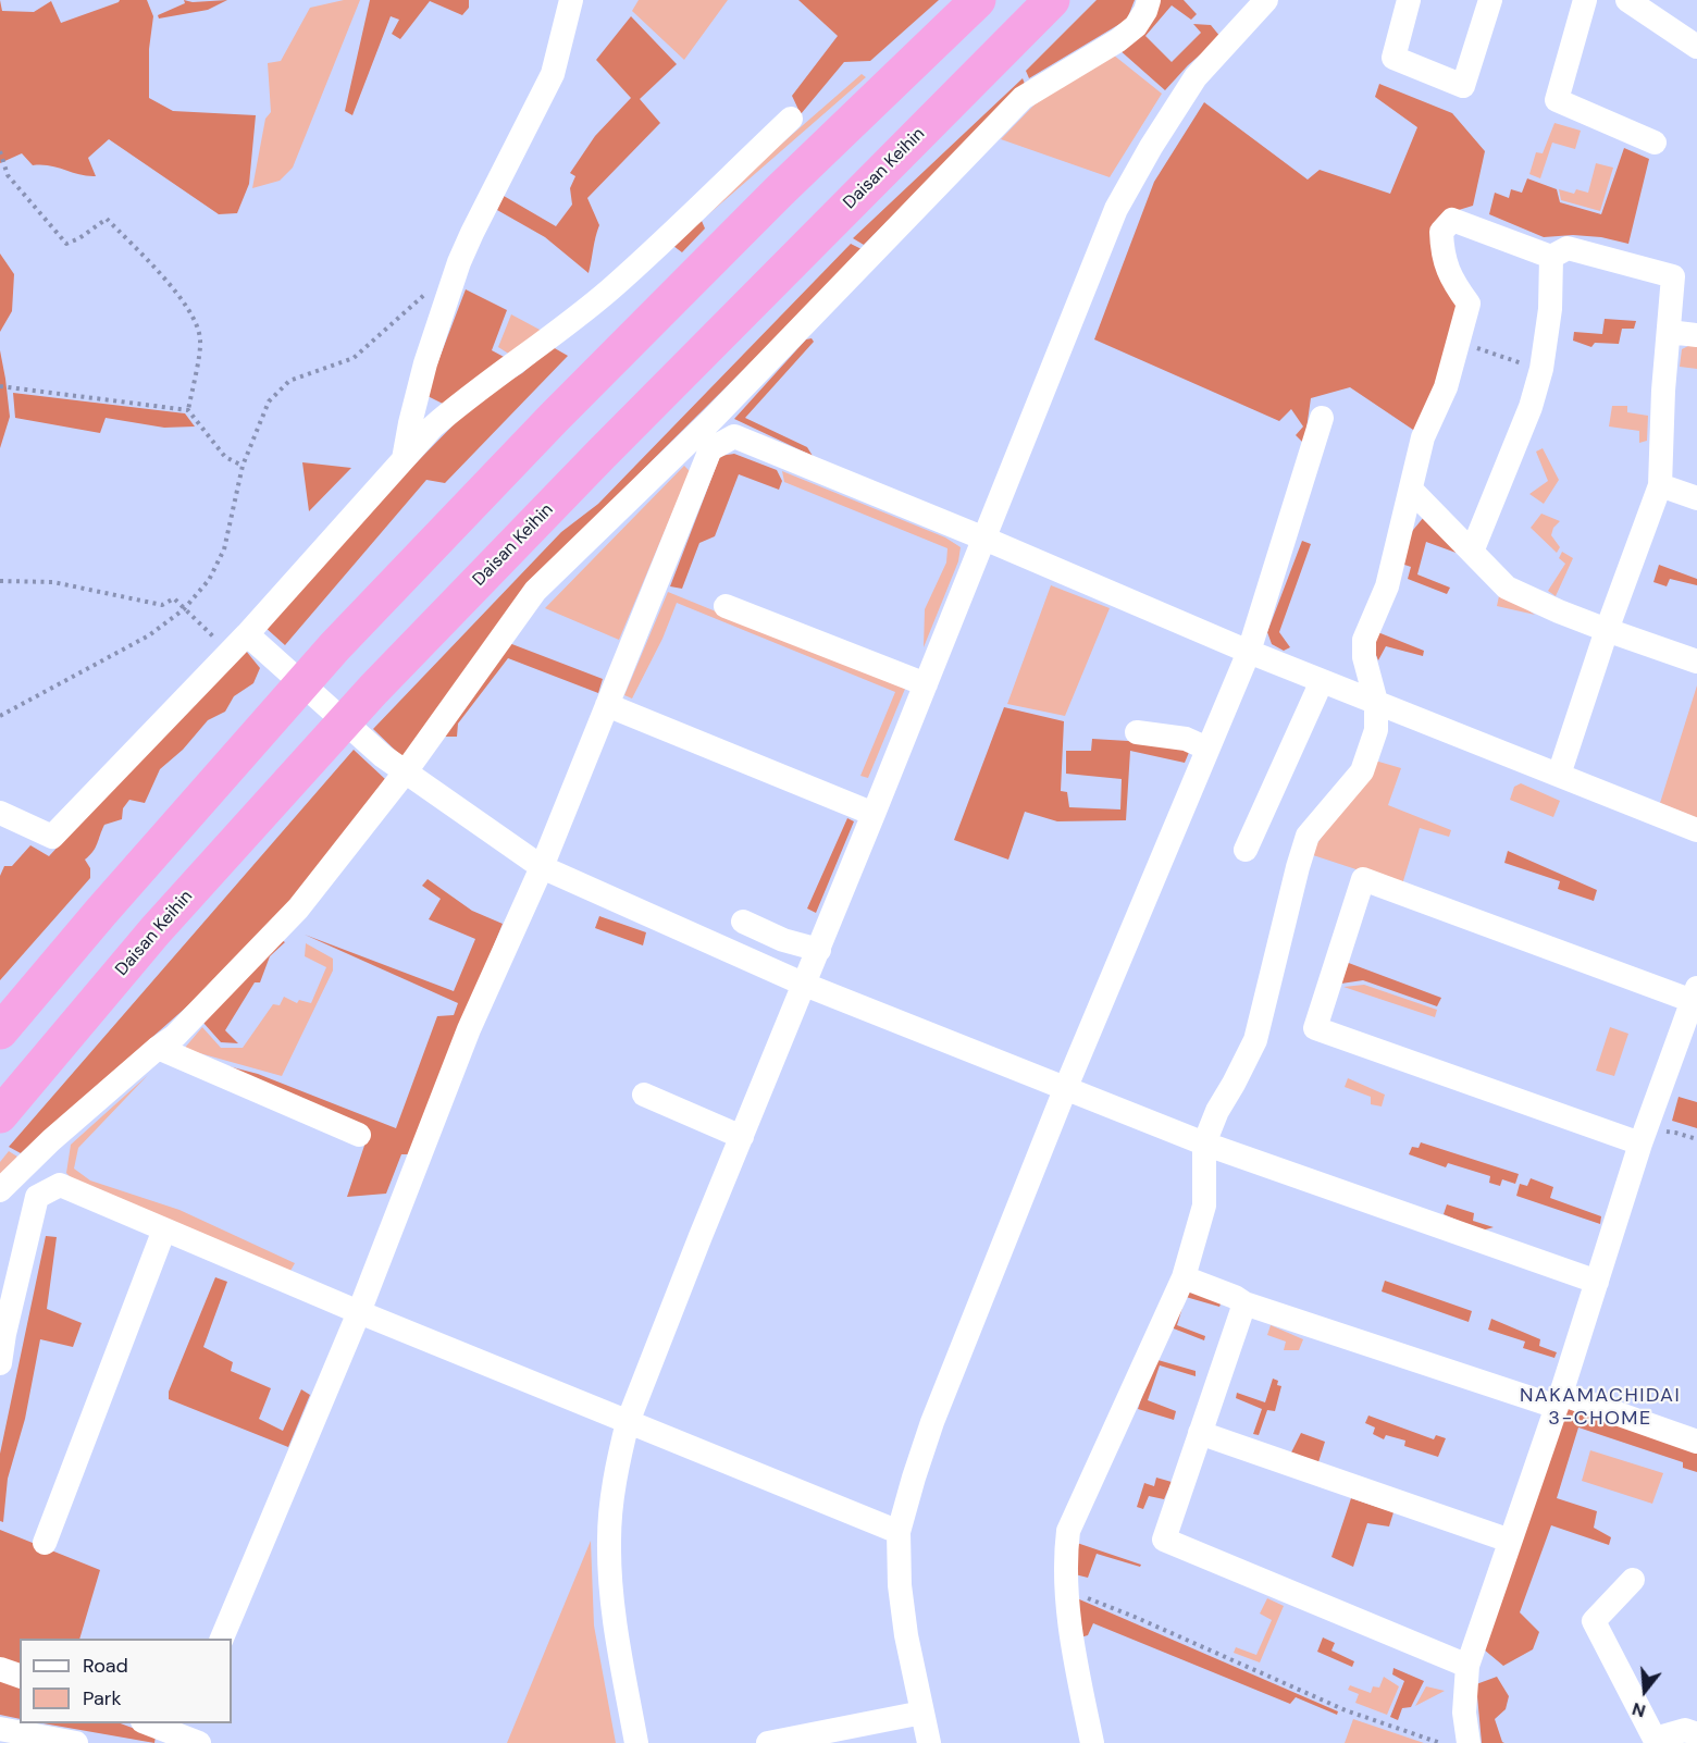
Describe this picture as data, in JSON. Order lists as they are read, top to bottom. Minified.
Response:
{"streets":{"highway":["Daisan Keihin"]},"districts":["NAKAMACHIDAI 3-CHOME"],"legend":["Road","Park"],"north":"bottom"}
